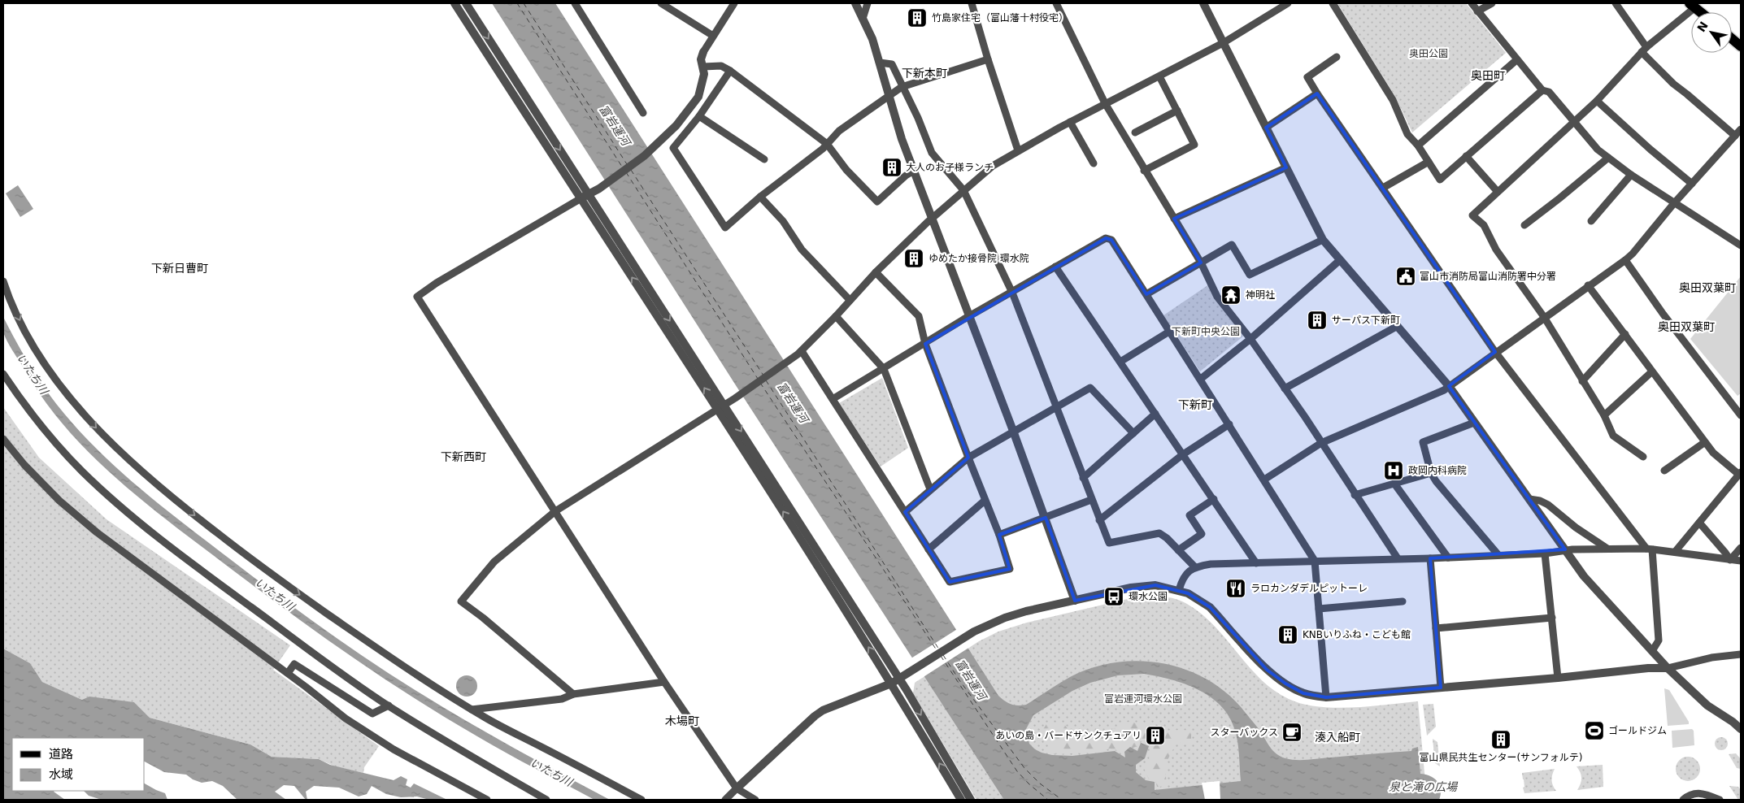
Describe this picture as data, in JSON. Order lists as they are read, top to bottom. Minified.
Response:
{"districts":["下新本町","奥田町","下新日曹町","奥田双葉町","奥田双葉町","下新町","下新西町","木場町","湊入船町"],"water":["富岩運河","いたち川","泉と滝の広場"],"parks":["奥田公園","下新町中央公園","富岩運河環水公園"],"places":{"building":["竹島家住宅（富山藩十村役宅）","大人のお子様ランチ","ゆめたか接骨院 環水院","サーパス下新町","KNBいりふね・こども館","あいの島・バードサンクチュアリ","富山県民共生センター(サンフォルテ)"],"public building":["富山市消防局富山消防署中分署"],"temple":["神明社"],"hospital":["政岡内科病院"],"restaurant":["ラロカンダデルピットーレ"],"bus stop":["環水公園"],"sports":["ゴールドジム"],"cafe":["スターバックス"]},"legend":["道路","水域"],"north":"top left"}
